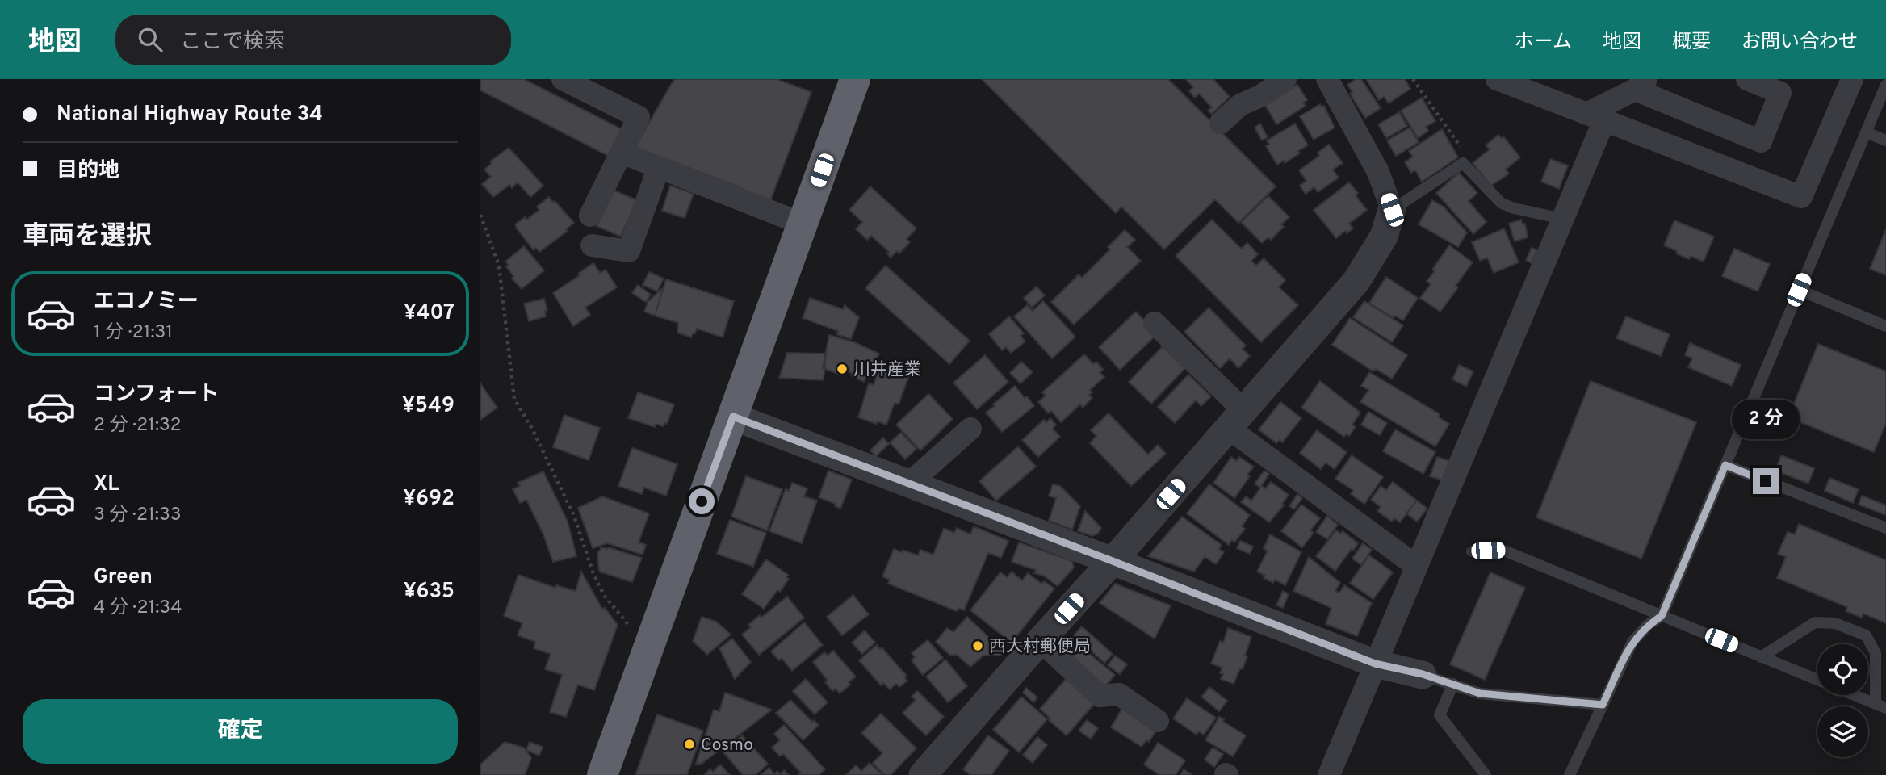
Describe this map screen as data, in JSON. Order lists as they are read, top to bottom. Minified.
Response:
{"places":["川井産業","西大村郵便局","Cosmo"],"page":{"header":"地図","search":"ここで検索","nav":["ホーム","地図","概要","お問い合わせ"],"banner":["National Highway Route 34","目的地"],"heading":"車両を選択","list":[{"name":"エコノミー","note":"1 分 · 21:31","value":"¥407"},{"name":"コンフォート","note":"2 分 · 21:32","value":"¥549"},{"name":"XL","note":"3 分 · 21:33","value":"¥692"},{"name":"Green","note":"4 分 · 21:34","value":"¥635"}],"bubble":"2 分","buttons":"確定"}}
